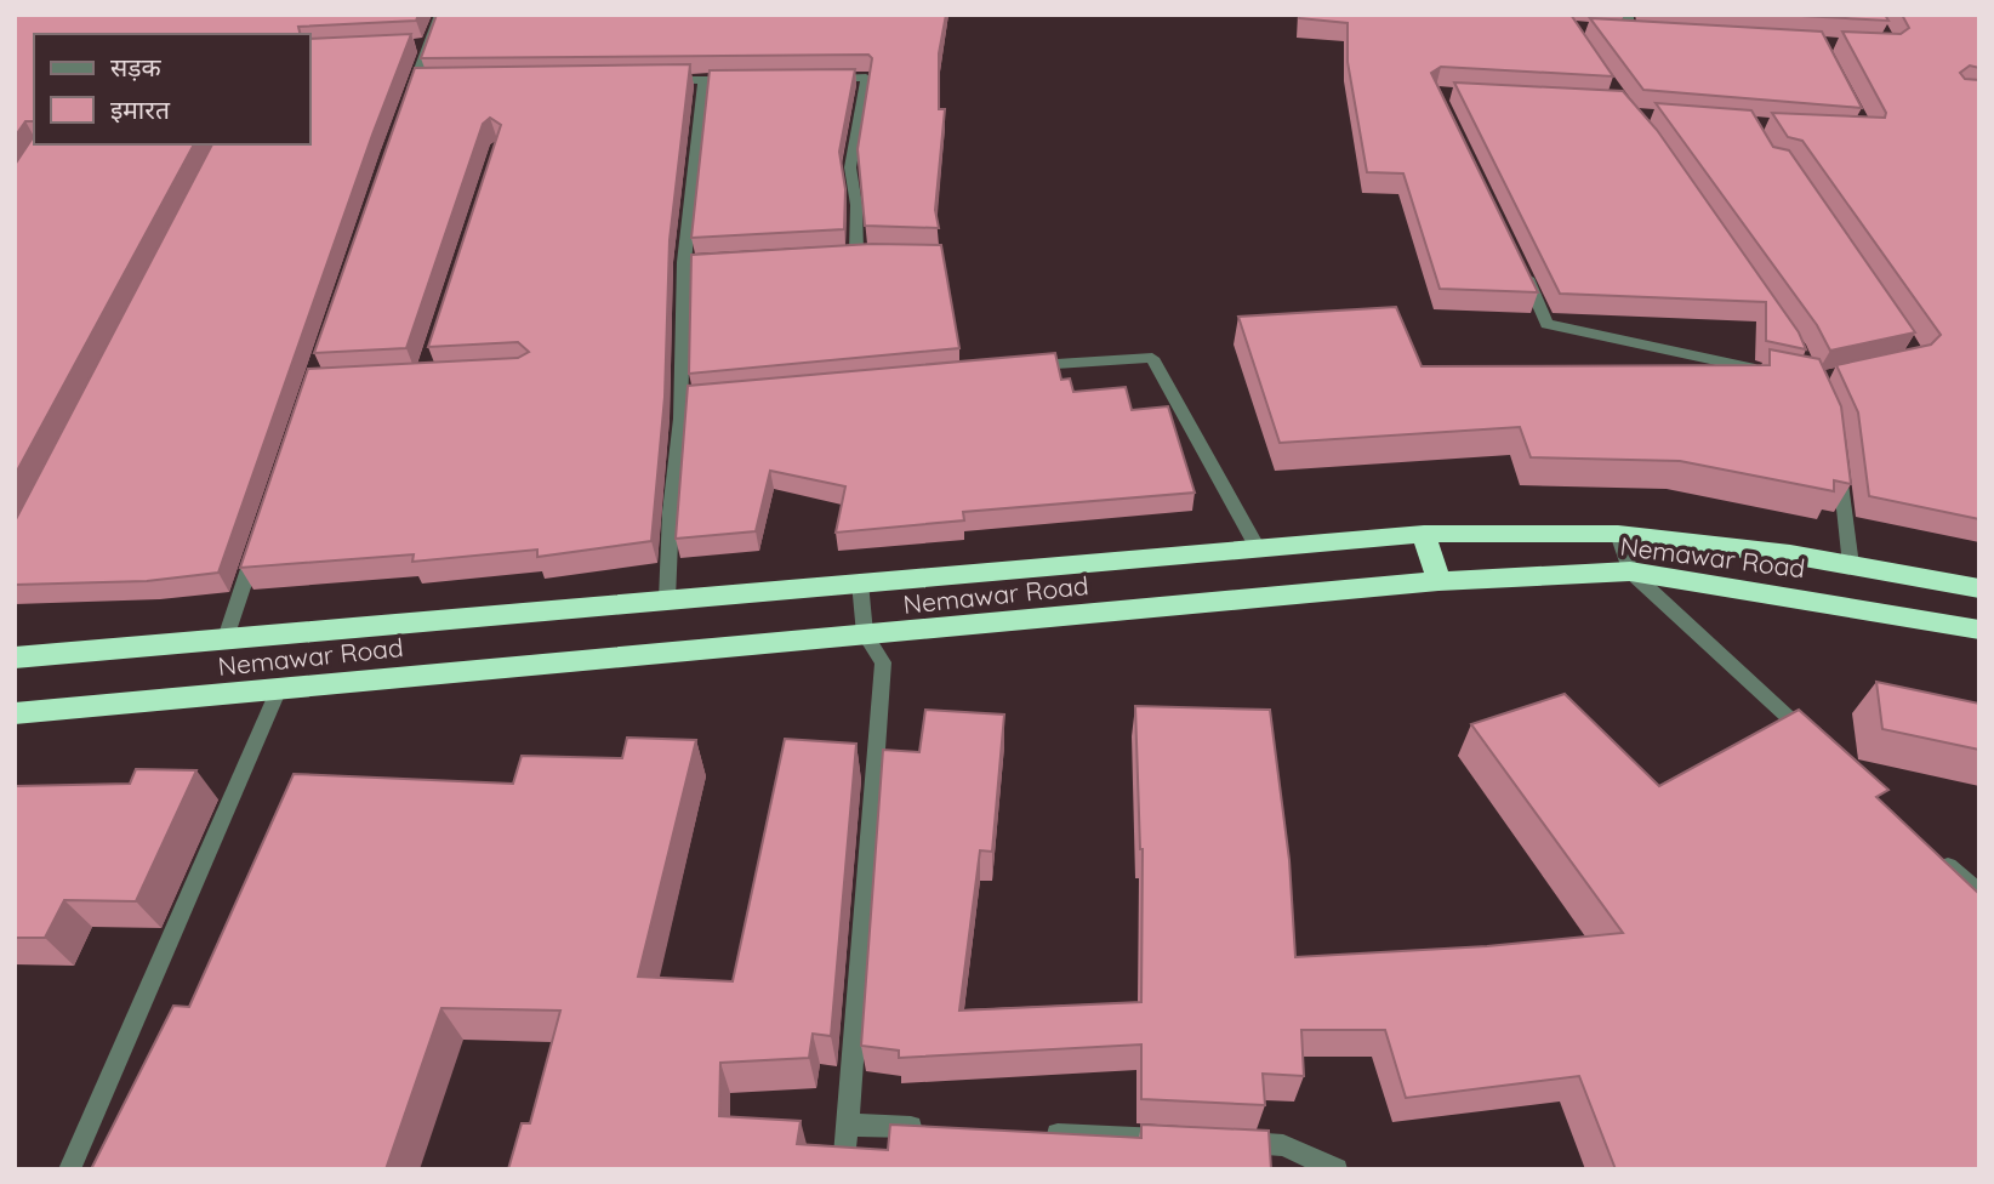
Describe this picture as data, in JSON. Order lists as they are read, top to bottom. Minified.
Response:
{"streets":{"highway":["Nemawar Road"]},"legend":["सड़क","इमारत"]}
